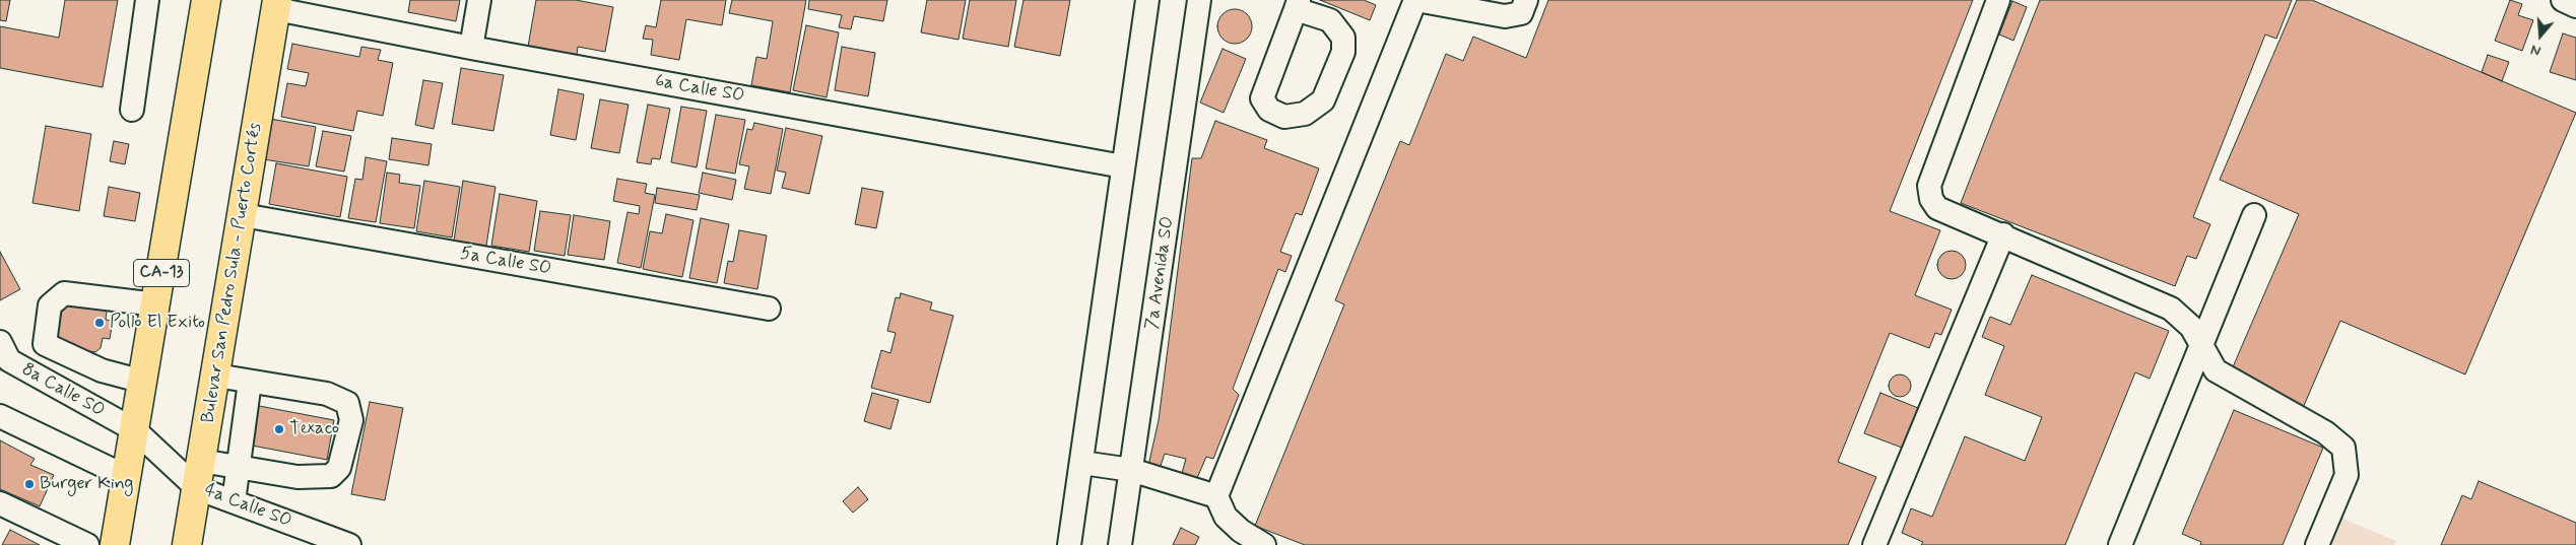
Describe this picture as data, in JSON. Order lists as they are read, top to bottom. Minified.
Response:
{"streets":{"highway":["CA-13","Bulevar San Pedro Sula - Puerto Cortés"],"street":["6a Calle SO","5a Calle SO","7a Avenida SO","8a Calle SO","4a Calle SO"]},"crossings":[["6a Calle SO","Bulevar San Pedro Sula - Puerto Cortés"],["5a Calle SO","Bulevar San Pedro Sula - Puerto Cortés"],["CA-13","8a Calle SO"],["CA-13","4a Calle SO"],["Bulevar San Pedro Sula - Puerto Cortés","4a Calle SO"],["8a Calle SO","4a Calle SO"]],"places":["Pollo El Exito","Texaco","Burger King"],"north":"bottom"}
